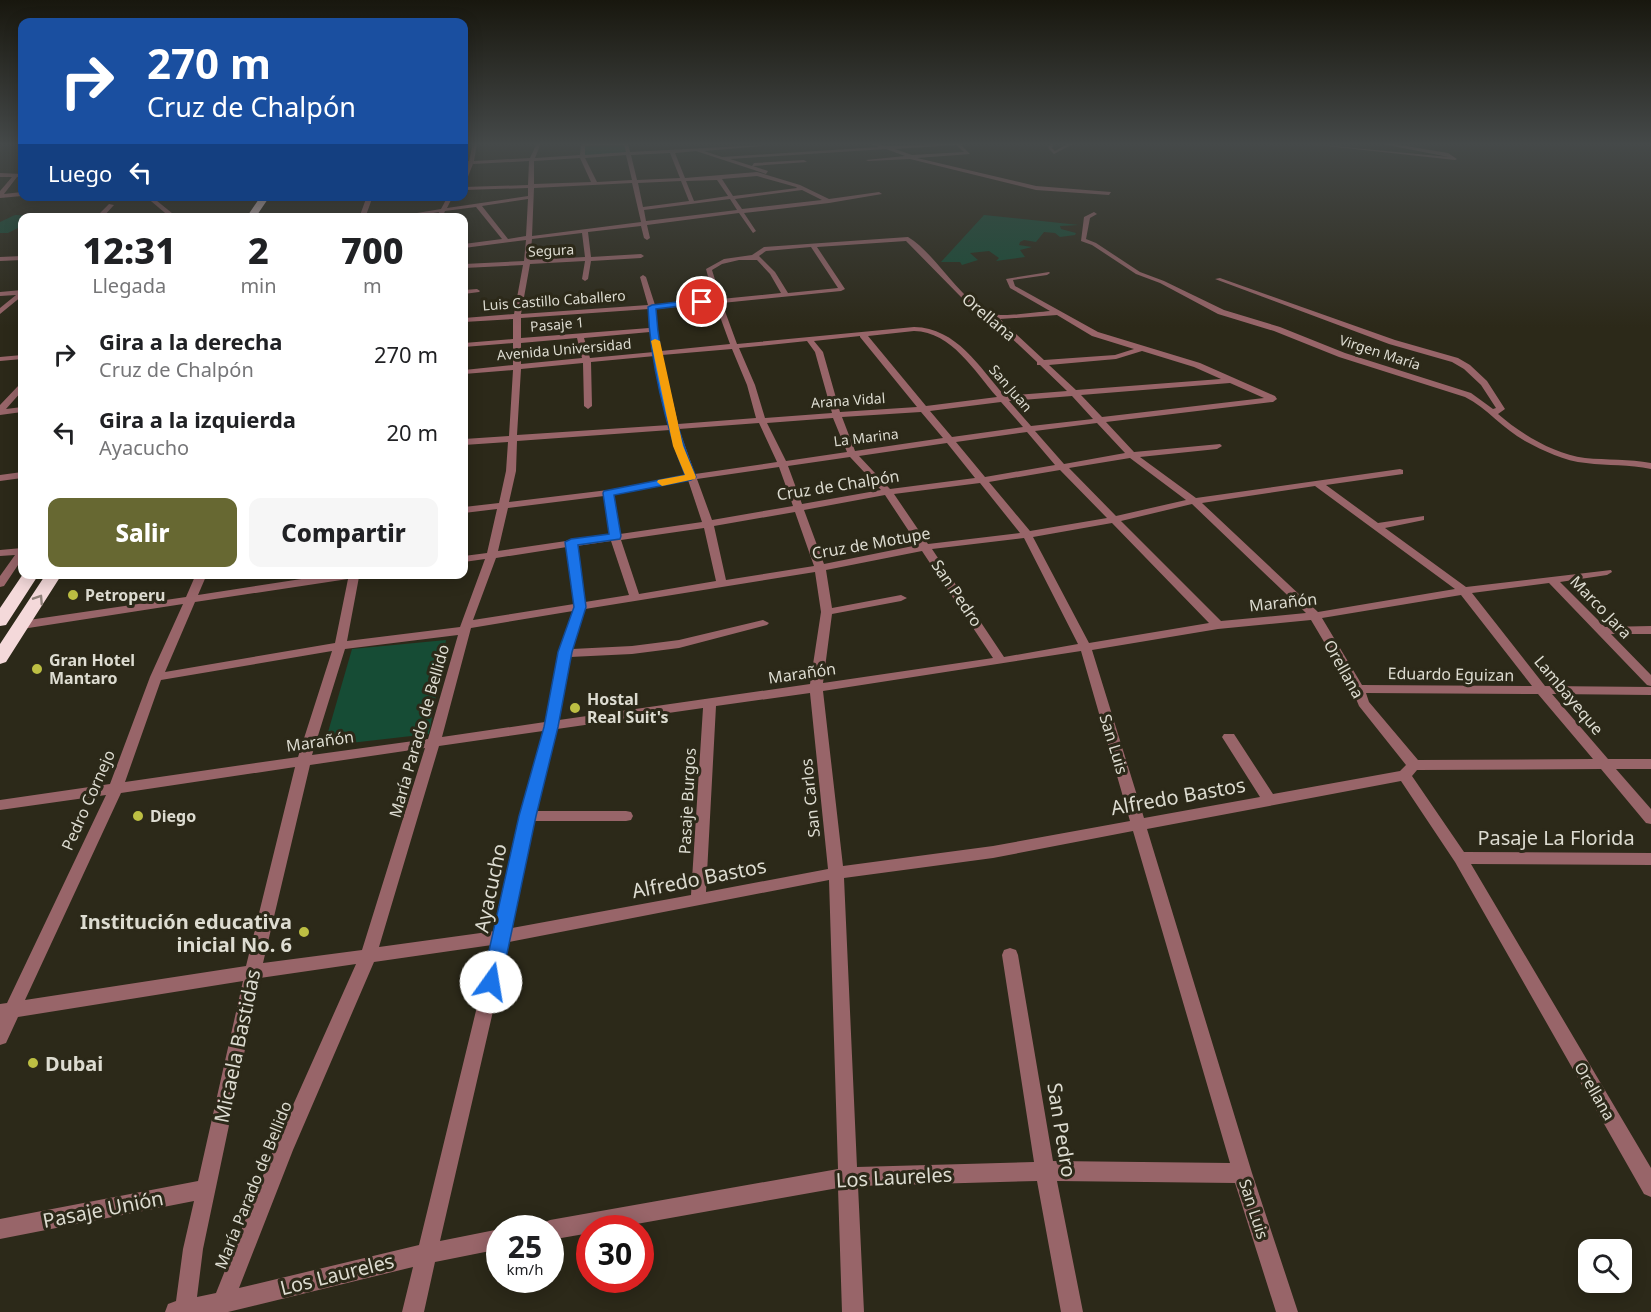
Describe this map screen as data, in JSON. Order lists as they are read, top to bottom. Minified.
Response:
{"streets":{"street":["Segura","Luis Castillo Caballero","Orellana","Pasaje 1","Avenida Universidad","Virgen María","San Juan","Arana Vidal","La Marina","Cruz de Chalpón","Cruz de Motupe","San Pedro","Marañón","Marco Jara","Eduardo Eguizan","Lambayeque","María Parado de Bellido","San Luis","Alfredo Bastos","San Carlos","Pedro Cornejo","Pasaje Burgos","Pasaje La Florida","Ayacucho","Micaela Bastidas","Los Laureles","Pasaje Unión"]},"crossings":[["Segura","María Parado de Bellido"],["Luis Castillo Caballero","Orellana"],["Luis Castillo Caballero","María Parado de Bellido"],["Luis Castillo Caballero","San Carlos"],["Orellana","Arana Vidal"],["Orellana","La Marina"],["Orellana","Cruz de Chalpón"],["Orellana","Cruz de Motupe"],["Orellana","Marañón"],["Orellana","Eduardo Eguizan"],["Orellana","Alfredo Bastos"],["Orellana","Pasaje La Florida"],["Pasaje 1","María Parado de Bellido"],["Avenida Universidad","San Juan"],["Avenida Universidad","San Pedro"],["Avenida Universidad","María Parado de Bellido"],["Avenida Universidad","San Carlos"],["San Juan","Arana Vidal"],["San Juan","La Marina"],["San Juan","Cruz de Chalpón"],["San Juan","Cruz de Motupe"],["San Juan","San Pedro"],["San Juan","Marañón"],["San Juan","San Luis"],["Arana Vidal","La Marina"],["Arana Vidal","San Pedro"],["Arana Vidal","María Parado de Bellido"],["Arana Vidal","San Luis"],["Arana Vidal","San Carlos"],["La Marina","San Pedro"],["La Marina","María Parado de Bellido"],["La Marina","San Luis"],["La Marina","San Carlos"],["Cruz de Chalpón","San Pedro"],["Cruz de Chalpón","María Parado de Bellido"],["Cruz de Chalpón","San Luis"],["Cruz de Chalpón","San Carlos"],["Cruz de Chalpón","Ayacucho"],["Cruz de Motupe","San Pedro"],["Cruz de Motupe","Lambayeque"],["Cruz de Motupe","María Parado de Bellido"],["Cruz de Motupe","San Luis"],["Cruz de Motupe","San Carlos"],["Cruz de Motupe","Pedro Cornejo"],["Cruz de Motupe","Ayacucho"],["Cruz de Motupe","Micaela Bastidas"],["San Pedro","Marañón"],["San Pedro","Los Laureles"],["Marañón","Marco Jara"],["Marañón","Lambayeque"],["Marañón","María Parado de Bellido"],["Marañón","San Luis"],["Marañón","San Carlos"],["Marañón","Pedro Cornejo"],["Marañón","Pasaje Burgos"],["Marañón","Ayacucho"],["Marañón","Micaela Bastidas"],["Eduardo Eguizan","Lambayeque"],["Lambayeque","Alfredo Bastos"],["María Parado de Bellido","Alfredo Bastos"],["María Parado de Bellido","Los Laureles"],["San Luis","Alfredo Bastos"],["San Luis","Los Laureles"],["Alfredo Bastos","San Carlos"],["Alfredo Bastos","Pedro Cornejo"],["Alfredo Bastos","Pasaje Burgos"],["Alfredo Bastos","Ayacucho"],["Alfredo Bastos","Micaela Bastidas"],["San Carlos","Los Laureles"],["Ayacucho","Los Laureles"],["Micaela Bastidas","Los Laureles"],["Micaela Bastidas","Pasaje Unión"]],"places":["Petroperu","Gran Hotel Mantaro","Hostal Real Suit's","Diego","Institución educativa inicial No. 6","Dubai"],"page":{"turn":["270 m","Cruz de Chalpón"],"then":"Luego","eta":["12:31","Llegada","2","min","700","m"],"list":[{"name":"Gira a la derecha","note":"Cruz de Chalpón","value":"270 m"},{"name":"Gira a la izquierda","note":"Ayacucho","value":"20 m"}],"buttons":["Salir","Compartir"],"speed":"25 km/h","limit":"30"}}
